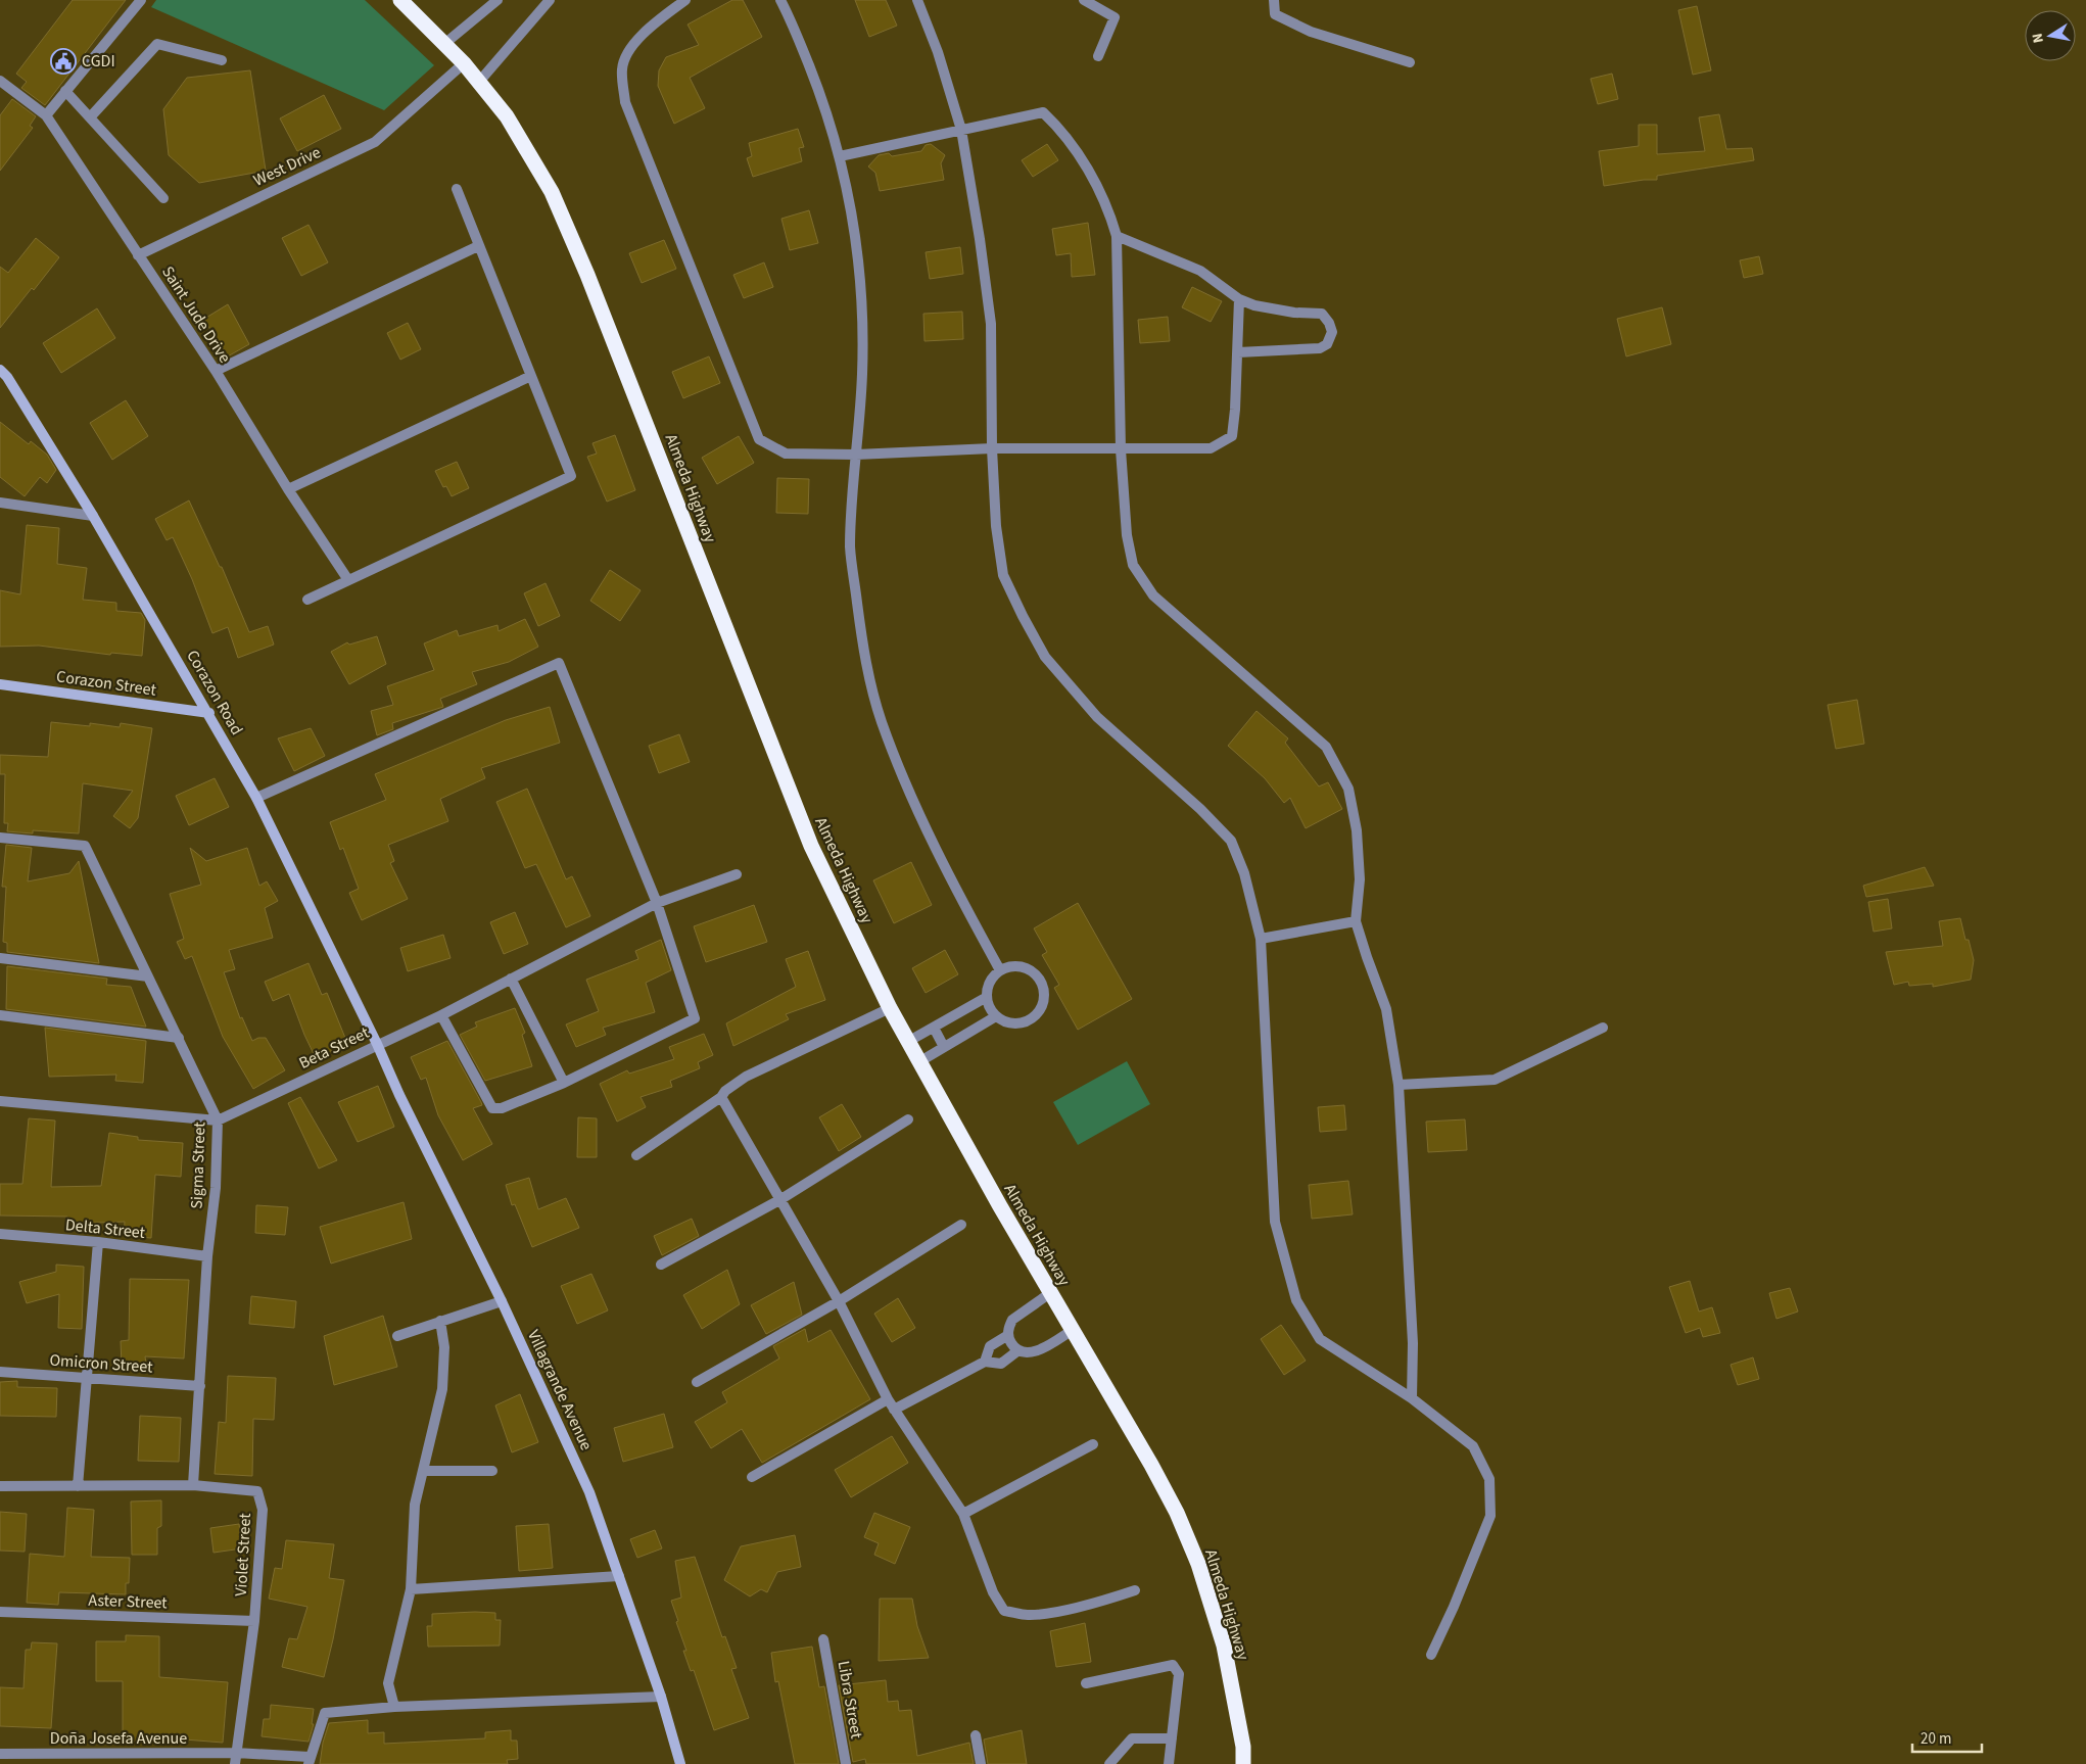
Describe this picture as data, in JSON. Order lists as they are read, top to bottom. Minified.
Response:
{"streets":{"highway":["Almeda Highway"],"street":["West Drive","Saint Jude Drive","Corazon Street","Corazon Road","Beta Street","Sigma Street","Delta Street","Omicron Street","Villagrande Avenue","Violet Street","Aster Street","Libra Street","Doña Josefa Avenue"]},"crossings":[["West Drive","Saint Jude Drive"],["West Drive","Almeda Highway"],["Corazon Street","Corazon Road"],["Corazon Road","Beta Street"],["Corazon Road","Villagrande Avenue"],["Beta Street","Sigma Street"],["Beta Street","Villagrande Avenue"],["Sigma Street","Delta Street"],["Sigma Street","Omicron Street"],["Sigma Street","Violet Street"],["Violet Street","Aster Street"],["Violet Street","Doña Josefa Avenue"]],"places":{"public building":["CGDI"]},"scale_bar":"20 m","north":"left"}
